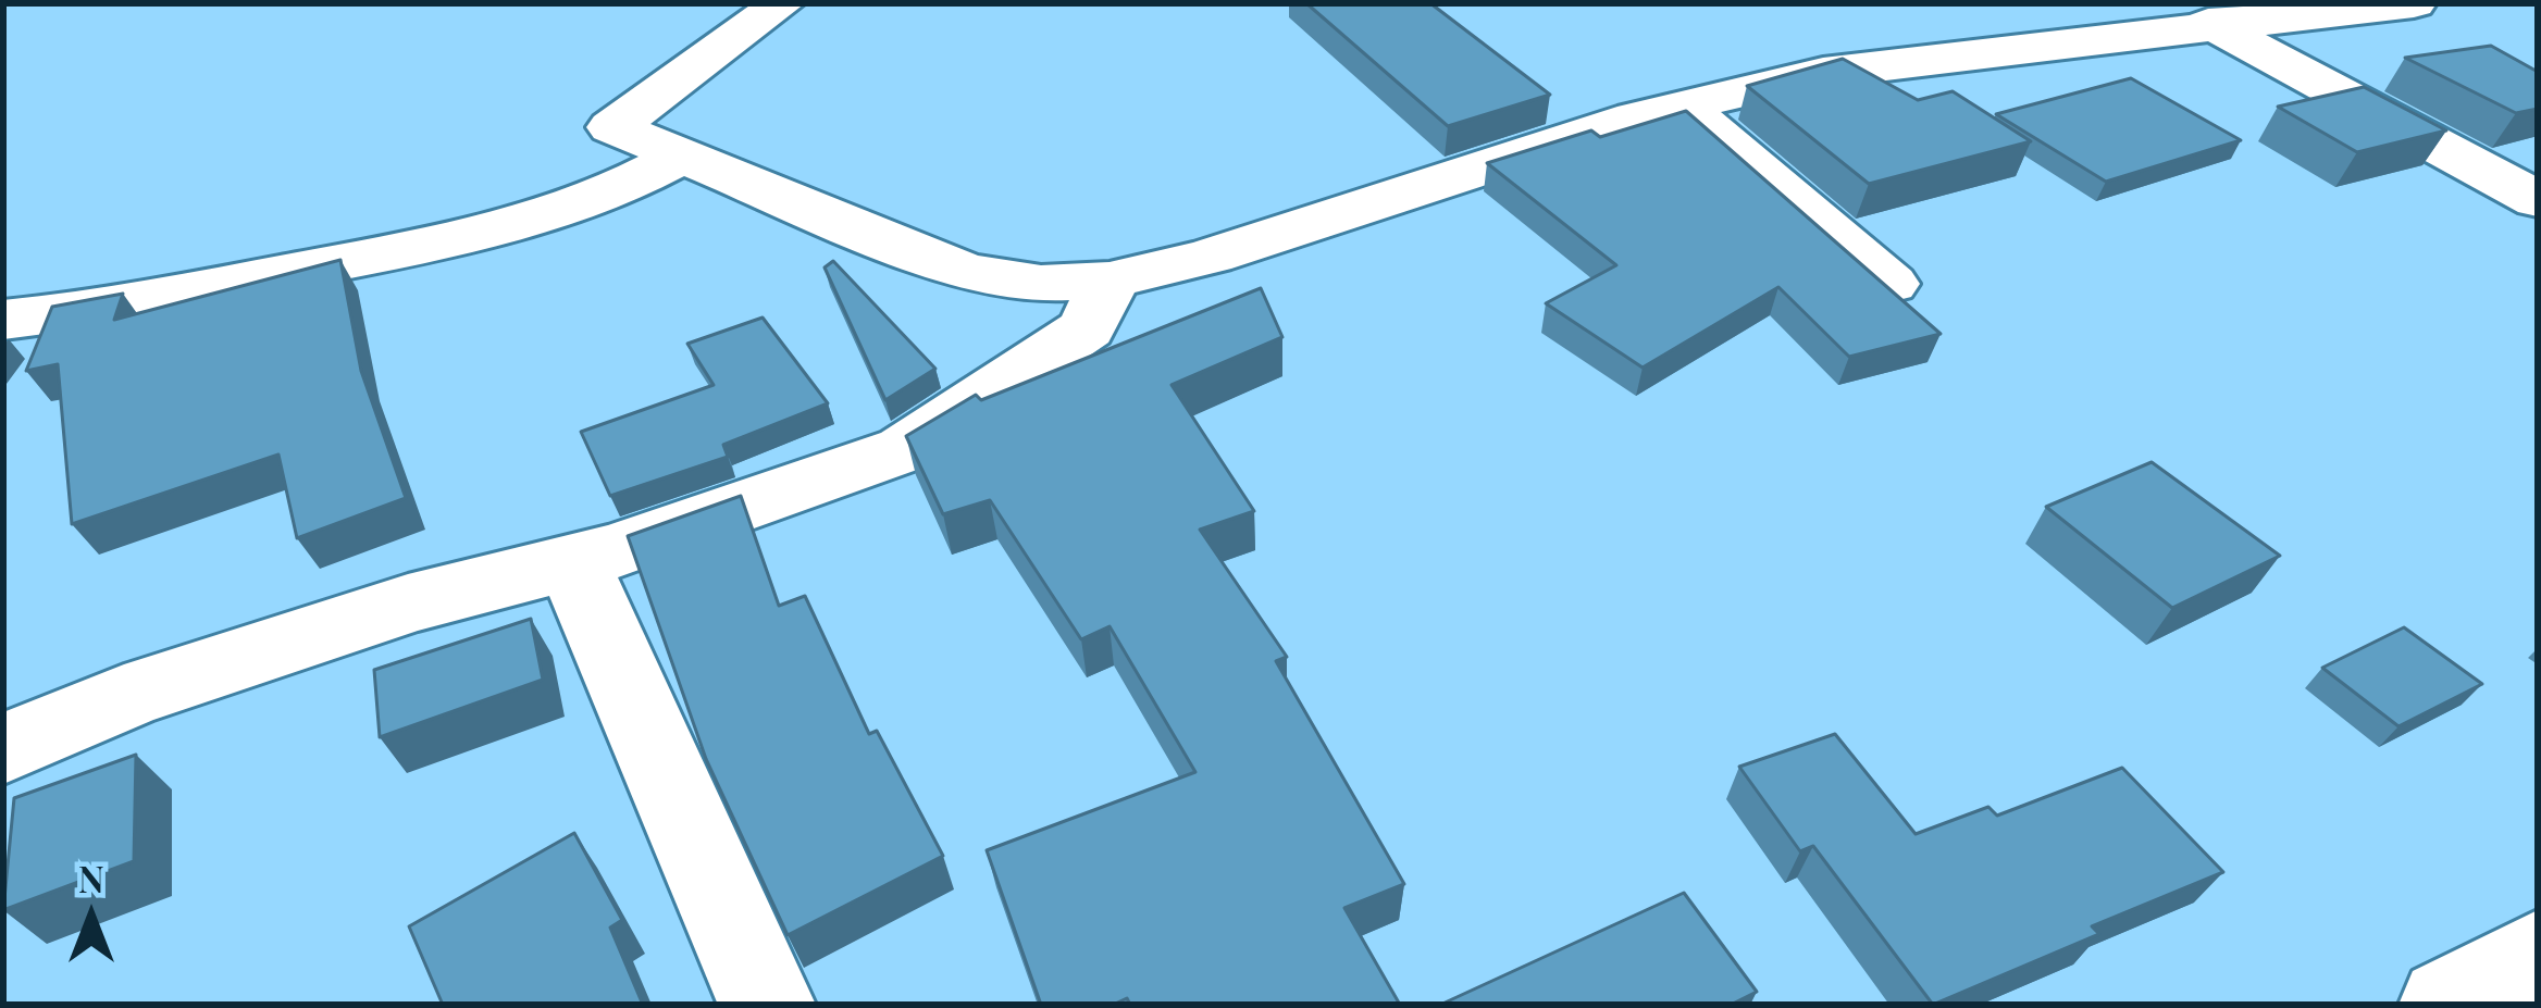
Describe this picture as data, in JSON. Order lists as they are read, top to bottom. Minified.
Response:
{"north":"top"}
